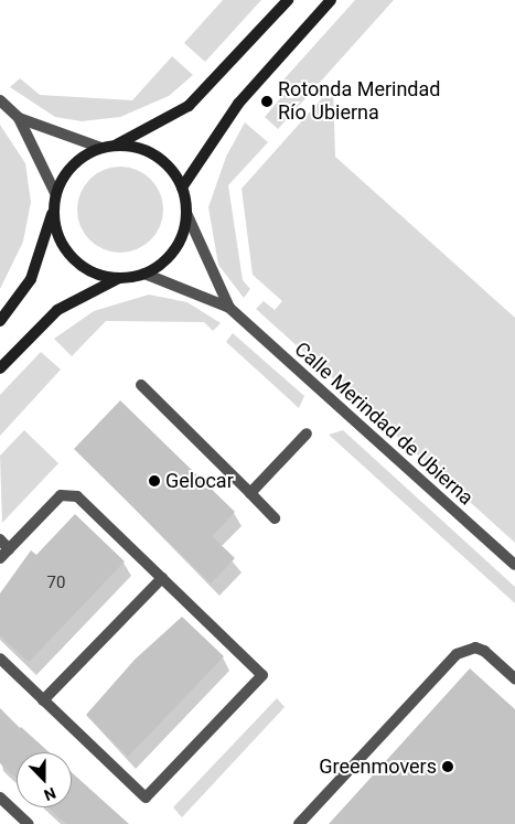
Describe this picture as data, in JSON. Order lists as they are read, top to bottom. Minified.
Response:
{"streets":{"street":["Calle Merindad de Ubierna"]},"places":["Rotonda Merindad Río Ubierna","Gelocar","Greenmovers"],"house_numbers":["70"],"north":"bottom"}
